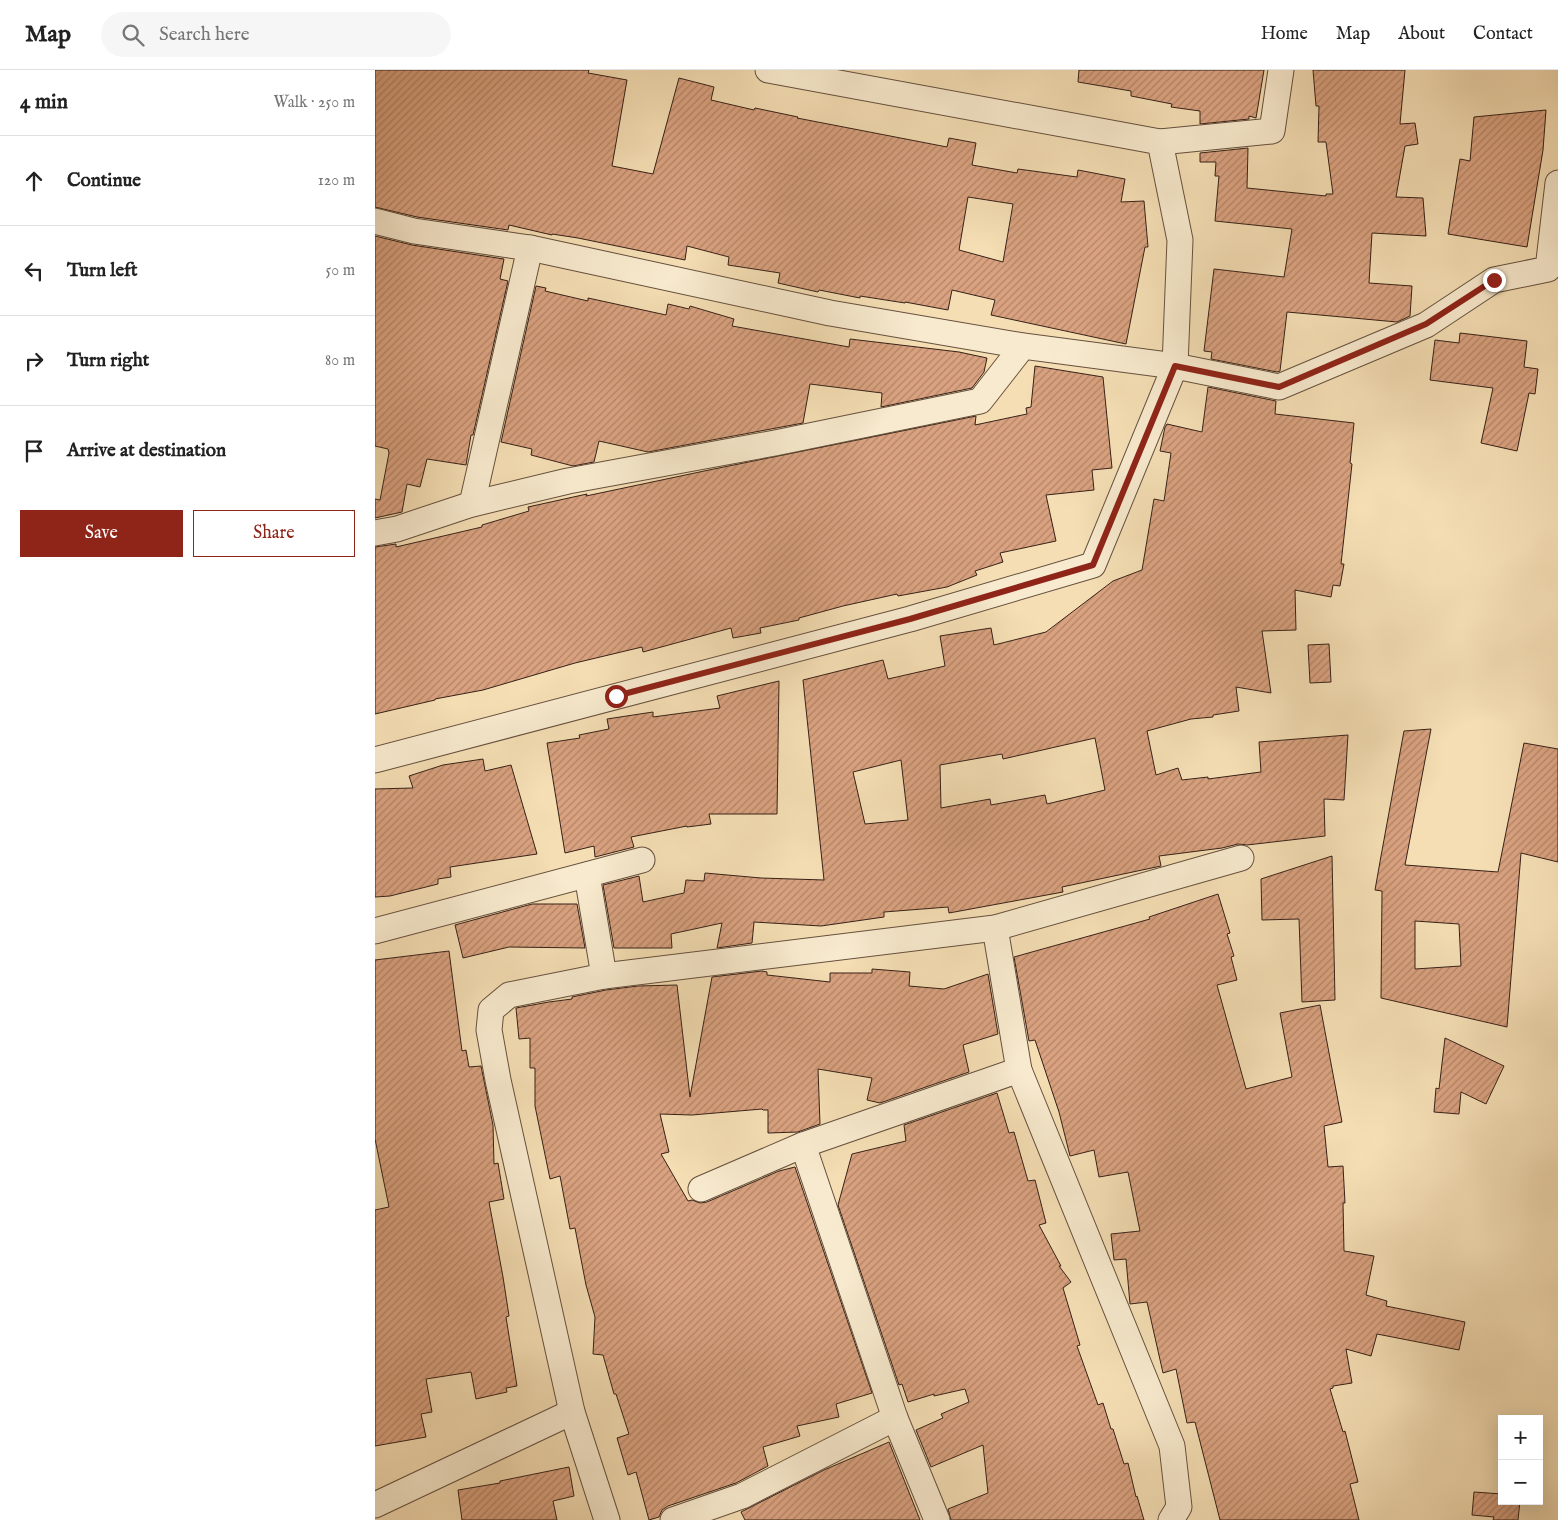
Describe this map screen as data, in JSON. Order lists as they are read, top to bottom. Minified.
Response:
{"page":{"header":"Map","search":"Search here","nav":["Home","Map","About","Contact"],"heading":["4 min","Walk · 250 m"],"list":[["Continue","120 m"],["Turn left","50 m"],["Turn right","80 m"],"Arrive at destination"],"buttons":["Save","Share"],"map_buttons":["+","−"]}}
